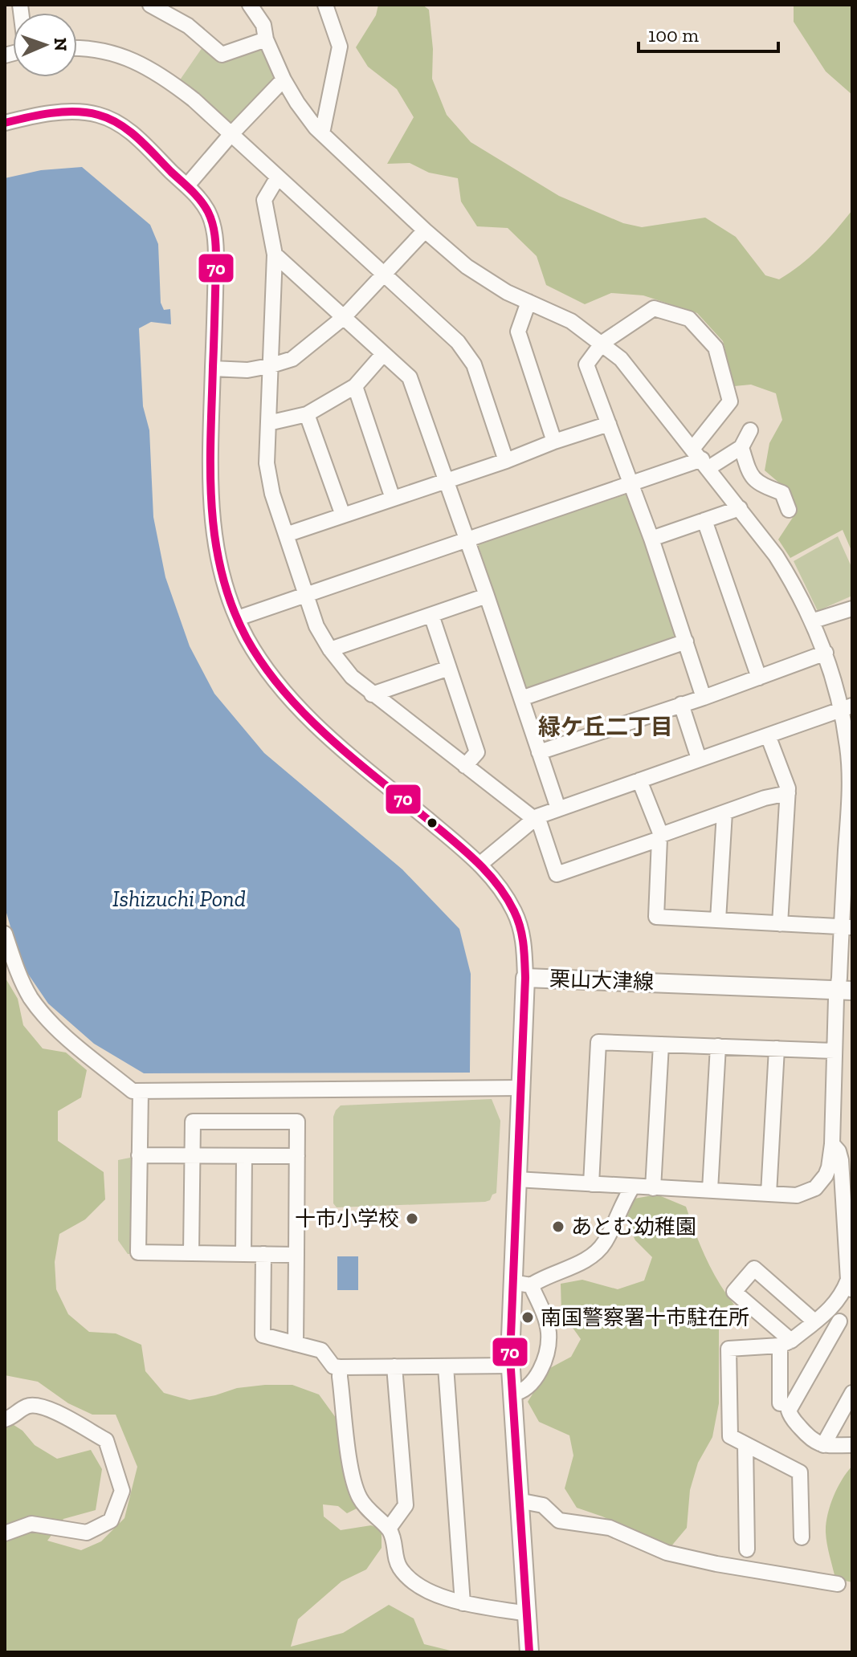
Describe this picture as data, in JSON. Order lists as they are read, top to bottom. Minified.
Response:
{"streets":{"main road":["栗山大津線"]},"districts":["緑ケ丘二丁目"],"water":["Ishizuchi Pond"],"places":["十市小学校","あとむ幼稚園","南国警察署十市駐在所"],"lines":["transit line 70"],"scale_bar":"100 m","north":"right"}
